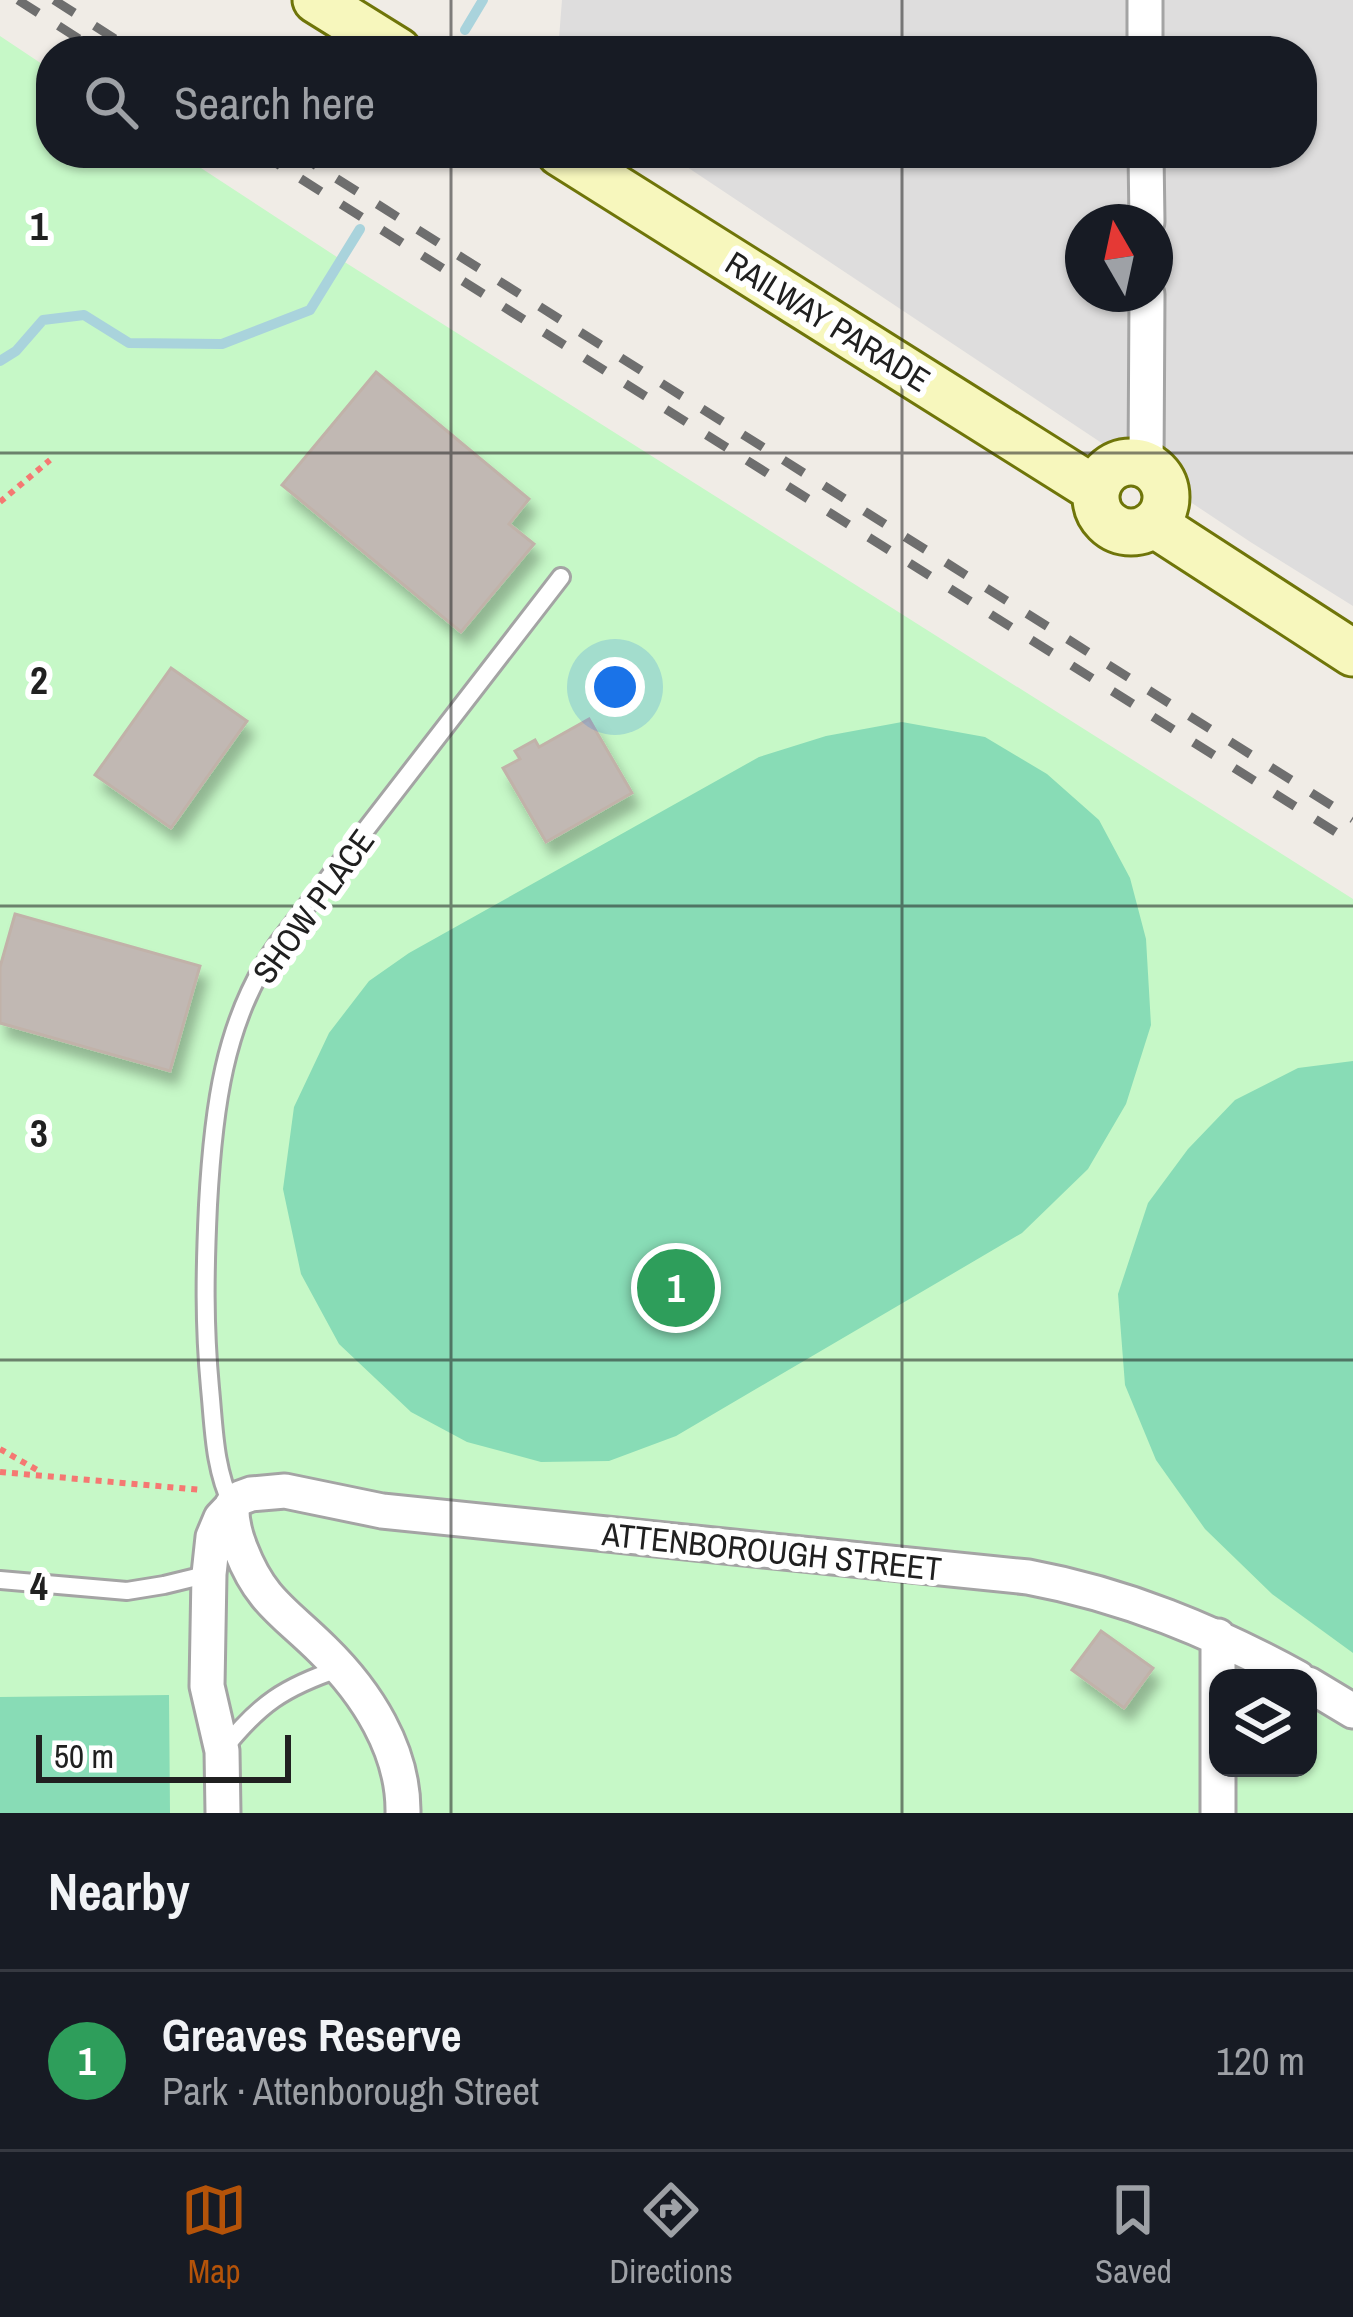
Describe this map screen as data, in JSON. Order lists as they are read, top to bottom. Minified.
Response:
{"streets":{"main road":["RAILWAY PARADE"],"street":["ATTENBOROUGH STREET"],"lane":["SHOW PLACE"]},"crossings":[["SHOW PLACE","ATTENBOROUGH STREET"]],"scale_bar":"50 m","north":"top","page":{"search":"Search here","pins":"1","scale":"50 m","heading":"Nearby","list":[{"mark":"1","name":"Greaves Reserve","note":"Park · Attenborough Street","value":"120 m"}],"nav":["Map","Directions","Saved"]},"grid":{"rows":["1","2","3","4"]}}
